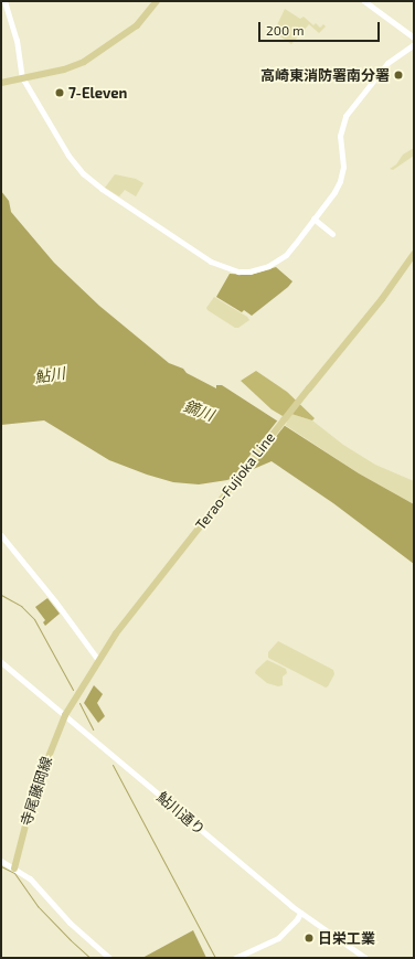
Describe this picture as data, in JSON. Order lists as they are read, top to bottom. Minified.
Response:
{"streets":{"main road":["Terao-Fujioka Line","寺尾藤岡線"],"street":["鮎川通り"]},"crossings":[["Terao-Fujioka Line","寺尾藤岡線"],["Terao-Fujioka Line","鮎川通り"],["寺尾藤岡線","鮎川通り"]],"water":["鮎川","鏑川"],"places":["高崎東消防署南分署","7-Eleven","日栄工業"],"scale_bar":"200 m"}
